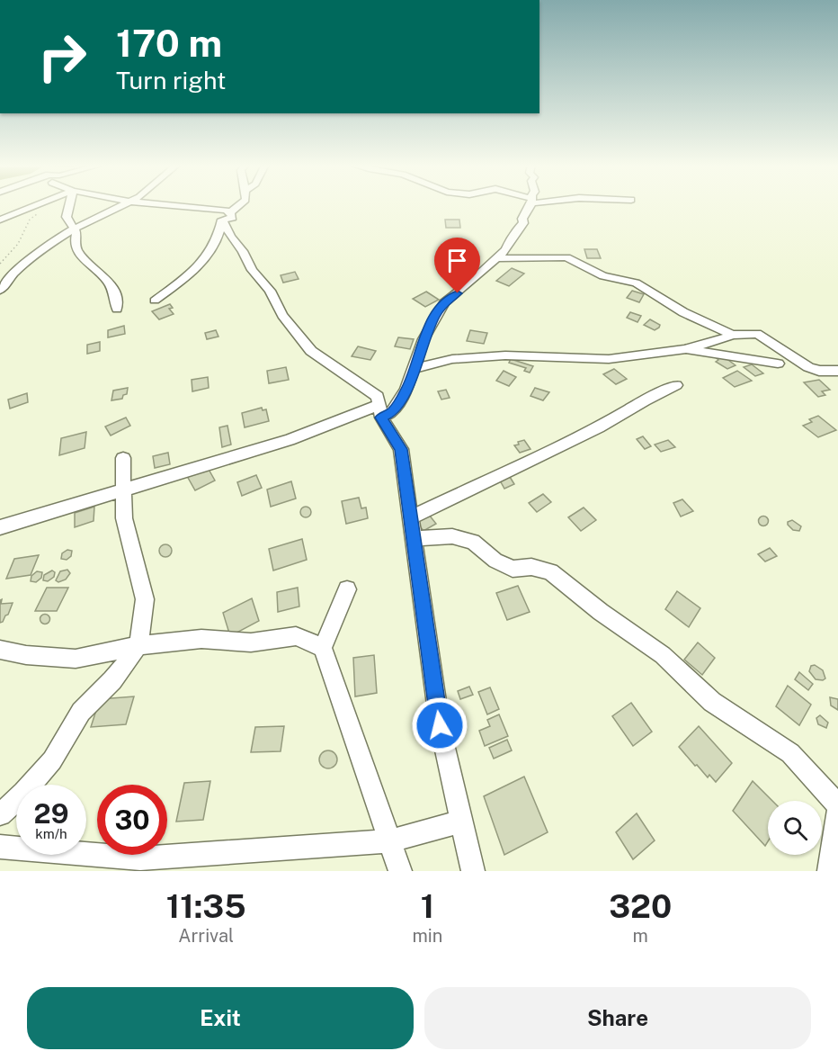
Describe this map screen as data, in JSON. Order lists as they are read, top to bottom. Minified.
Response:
{"page":{"turn":["170 m","Turn right"],"speed":"29 km/h","limit":"30","eta":["11:35","Arrival","1","min","320","m"],"buttons":["Exit","Share"]}}
